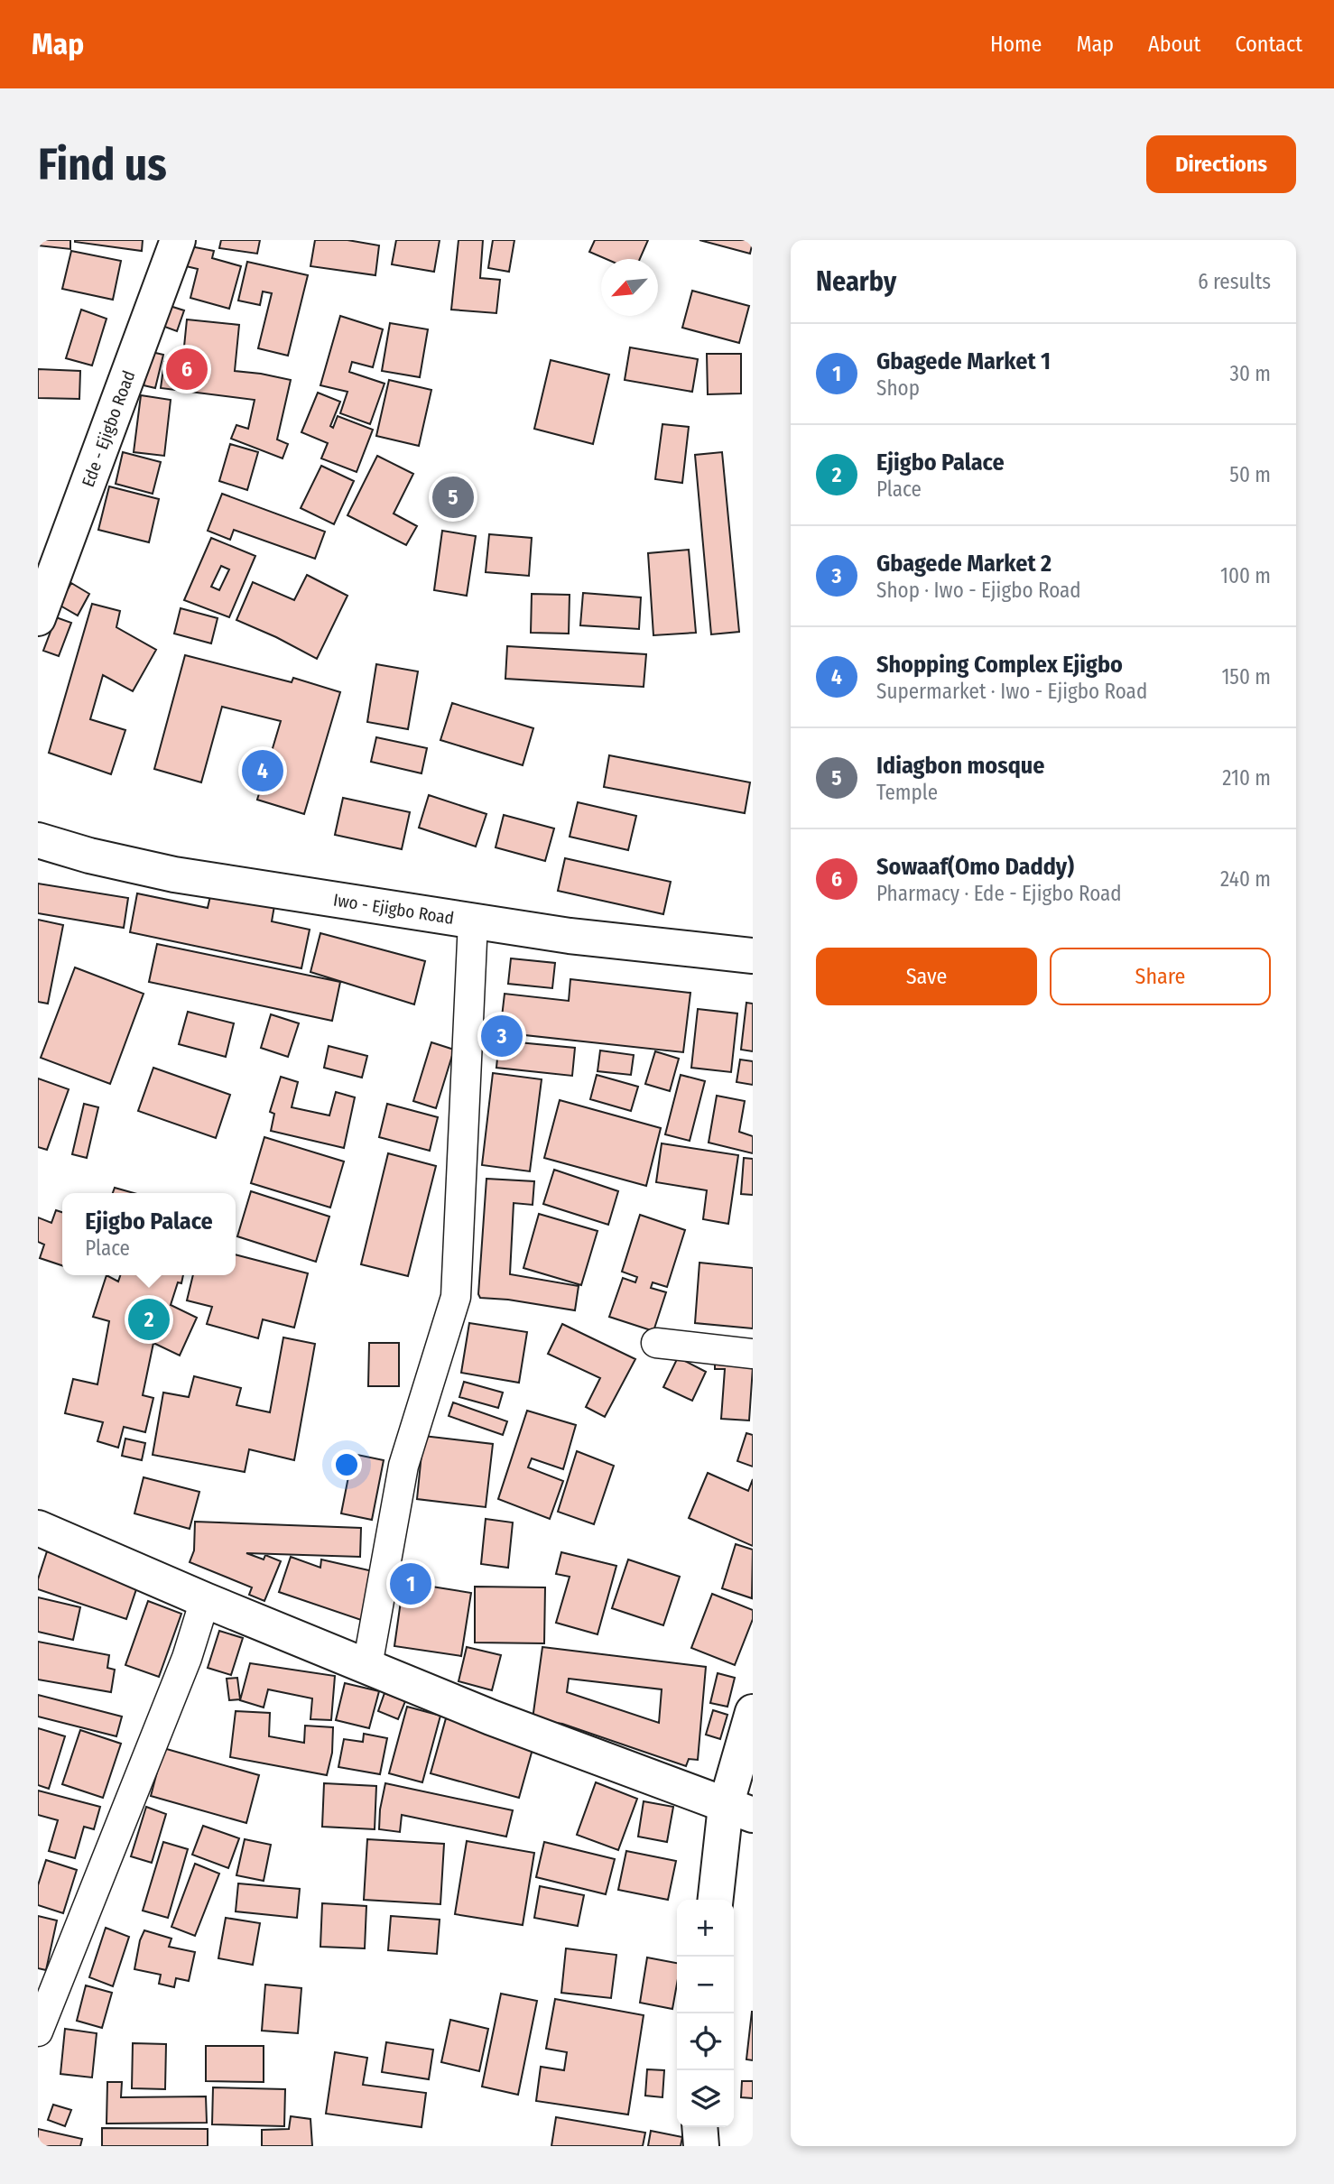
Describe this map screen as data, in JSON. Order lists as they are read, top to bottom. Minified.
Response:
{"streets":{"main road":["Ede - Ejigbo Road","Iwo - Ejigbo Road"]},"north":"bottom left","page":{"header":"Map","nav":["Home","Map","About","Contact"],"buttons":["Directions",["Save","Share"]],"title":"Find us","heading":["Nearby","6 results"],"list":[{"mark":"1","name":"Gbagede Market 1","note":"Shop","value":"30 m"},{"mark":"2","name":"Ejigbo Palace","note":"Place","value":"50 m"},{"mark":"3","name":"Gbagede Market 2","note":"Shop · Iwo - Ejigbo Road","value":"100 m"},{"mark":"4","name":"Shopping Complex Ejigbo","note":"Supermarket · Iwo - Ejigbo Road","value":"150 m"},{"mark":"5","name":"Idiagbon mosque","note":"Temple","value":"210 m"},{"mark":"6","name":"Sowaaf(Omo Daddy)","note":"Pharmacy · Ede - Ejigbo Road","value":"240 m"}],"pins":["6","5","4","3","2","1"],"popup":["Ejigbo Palace","Place"],"map_buttons":["+","−"]}}
